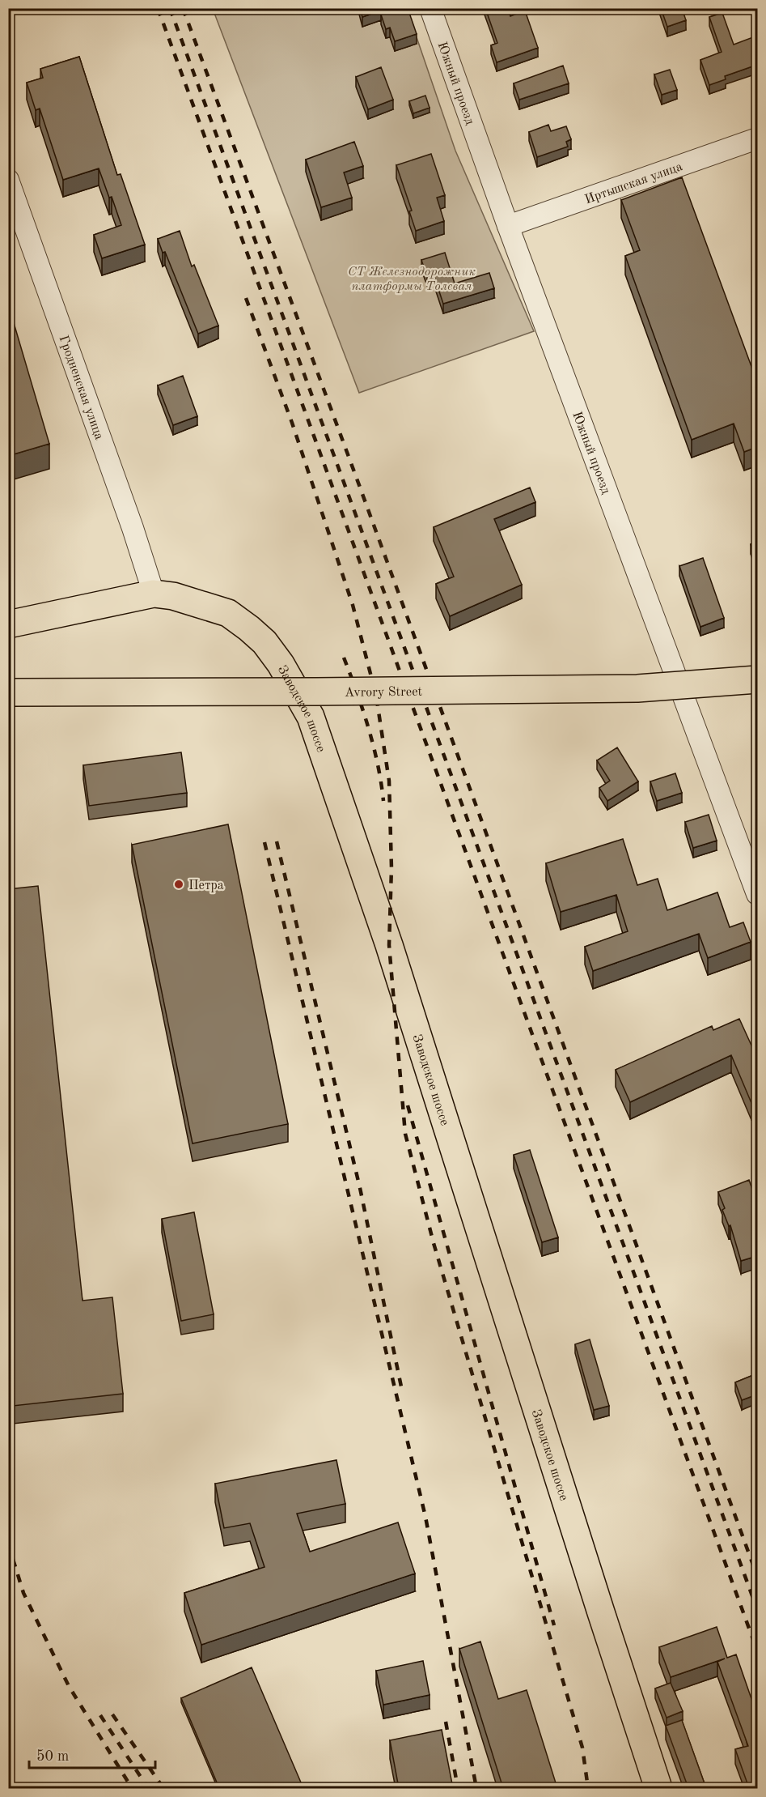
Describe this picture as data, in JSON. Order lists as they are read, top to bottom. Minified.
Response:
{"streets":{"main road":["Avrory Street","Заводское шоссе"],"street":["Южный проезд","Иртышская улица","Гродненская улица"]},"crossings":[["Южный проезд","Иртышская улица"],["Гродненская улица","Заводское шоссе"]],"parks":["СТ Железнодорожник платформы Толевая"],"places":["Петра"],"scale_bar":"50 m"}
